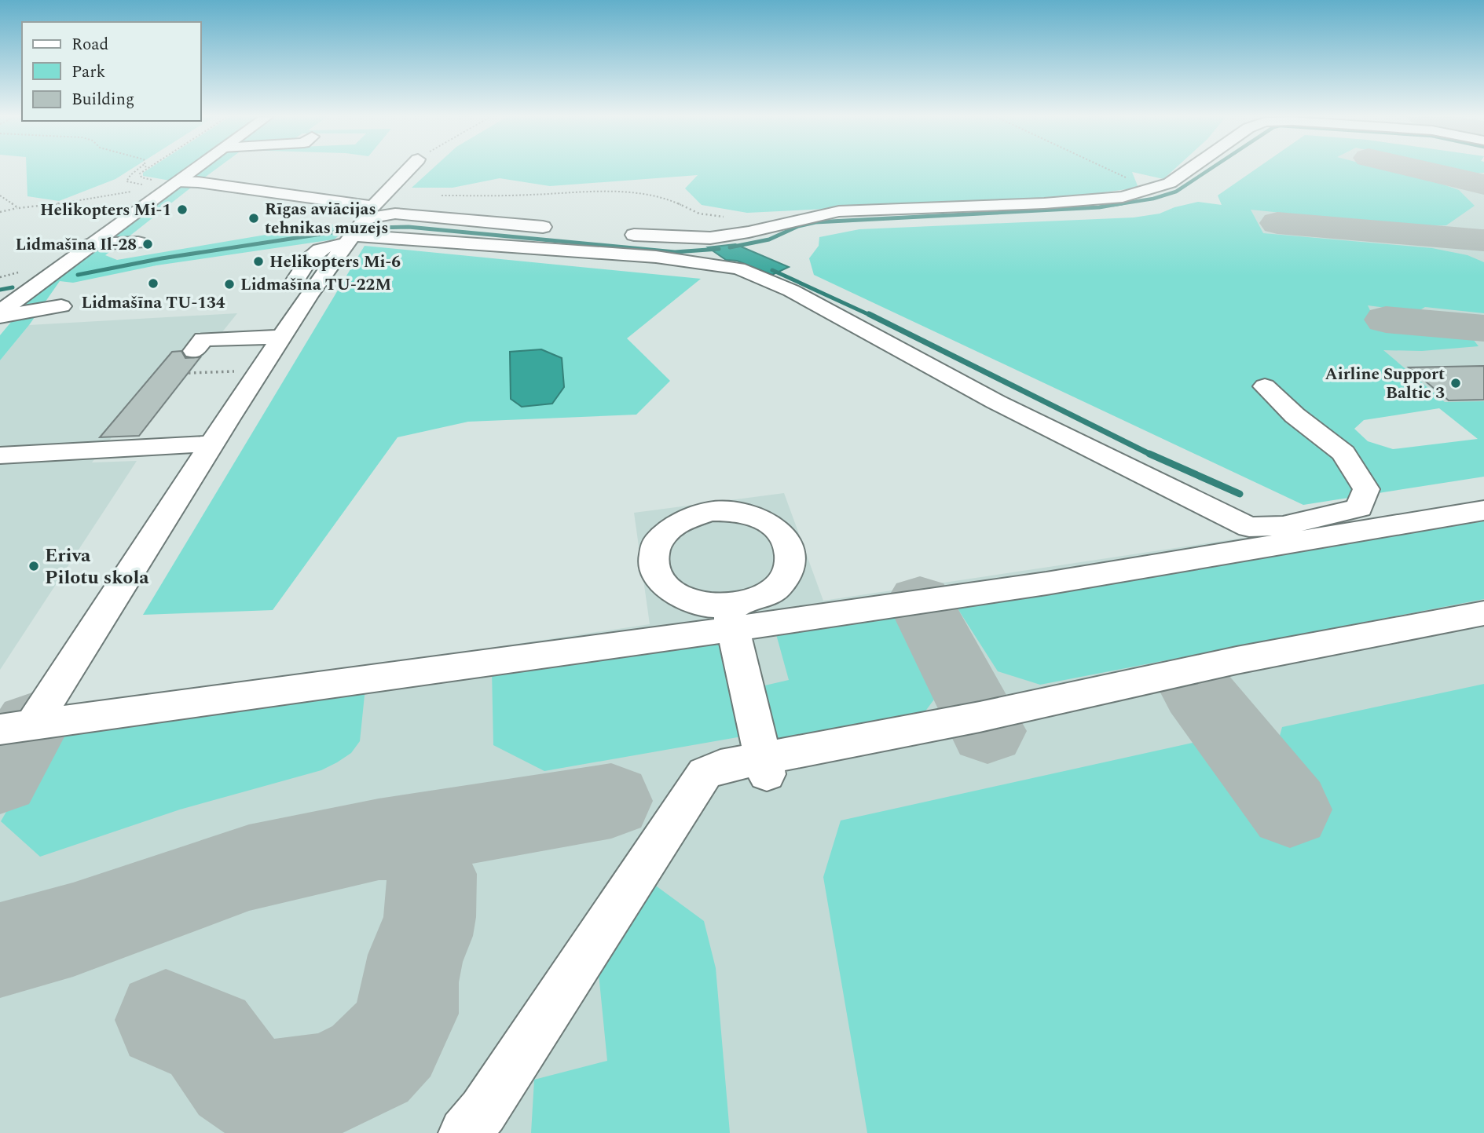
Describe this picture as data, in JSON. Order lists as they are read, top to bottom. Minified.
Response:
{"places":["Helikopters Mi-1","Rīgas aviācijas tehnikas muzejs","Lidmašīna Il-28","Helikopters Mi-6","Lidmašīna TU-134","Lidmašīna TU-22M","Airline Support Baltic 3","Eriva Pilotu skola"],"legend":["Road","Park","Building"]}
